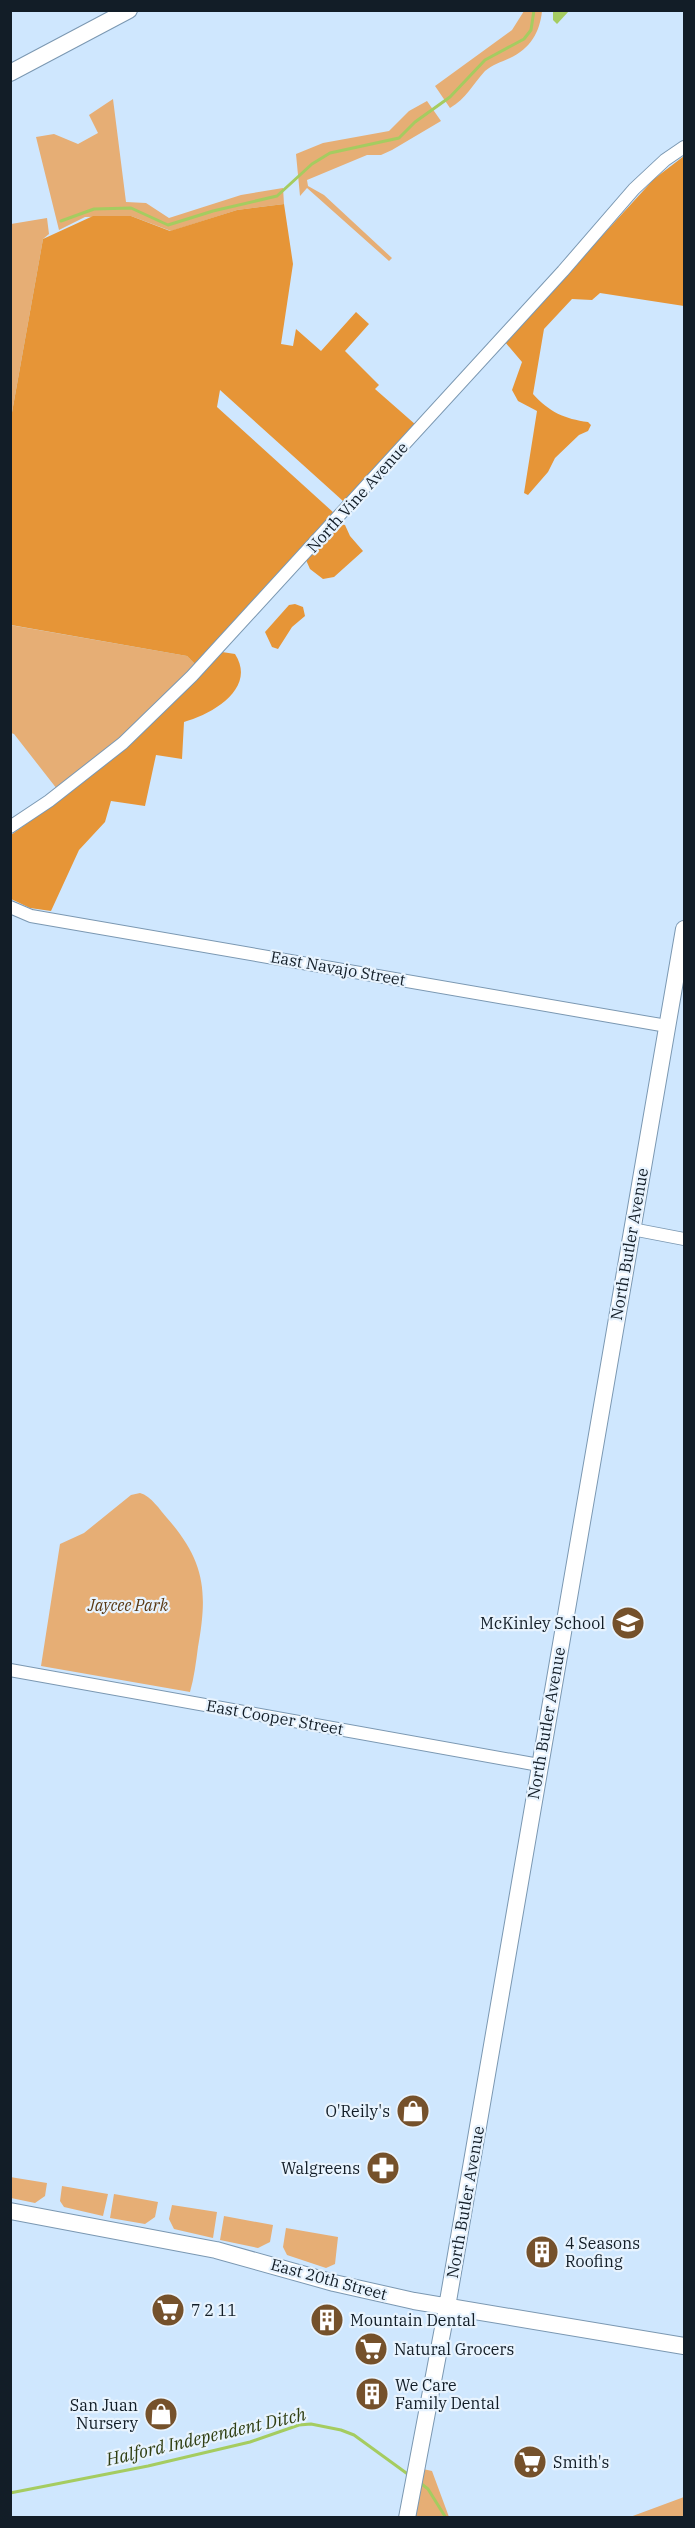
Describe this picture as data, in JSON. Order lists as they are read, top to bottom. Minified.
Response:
{"streets":{"main road":["North Butler Avenue","East 20th Street"],"street":["North Vine Avenue","East Navajo Street","East Cooper Street"]},"crossings":[["East Navajo Street","North Butler Avenue"],["North Butler Avenue","East Cooper Street"],["North Butler Avenue","East 20th Street"]],"water":["Halford Independent Ditch"],"parks":["Jaycee Park"],"places":{"school or university":["McKinley School"],"shop":["O'Reily's","San Juan Nursery"],"pharmacy":["Walgreens"],"building":["4 Seasons Roofing","Mountain Dental","We Care Family Dental"],"supermarket":["7 2 11","Natural Grocers","Smith's"]}}
